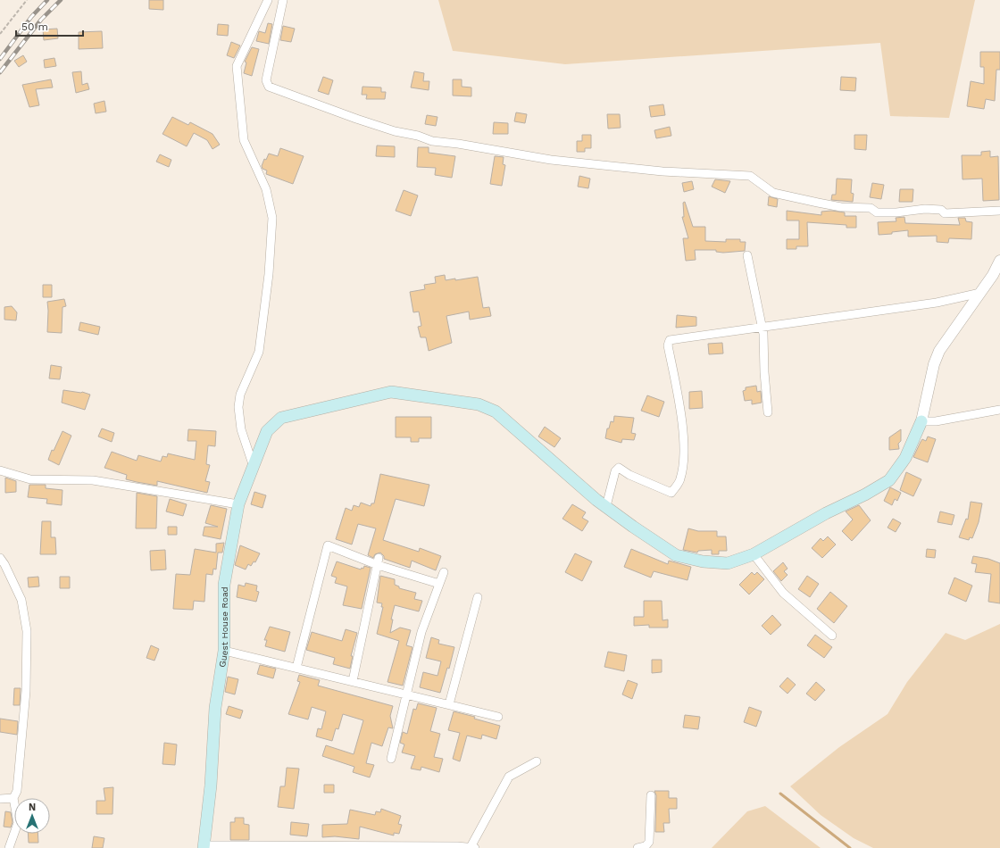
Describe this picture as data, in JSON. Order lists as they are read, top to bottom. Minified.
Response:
{"streets":{"main road":["Guest House Road"]},"scale_bar":"50 m","north":"top"}
